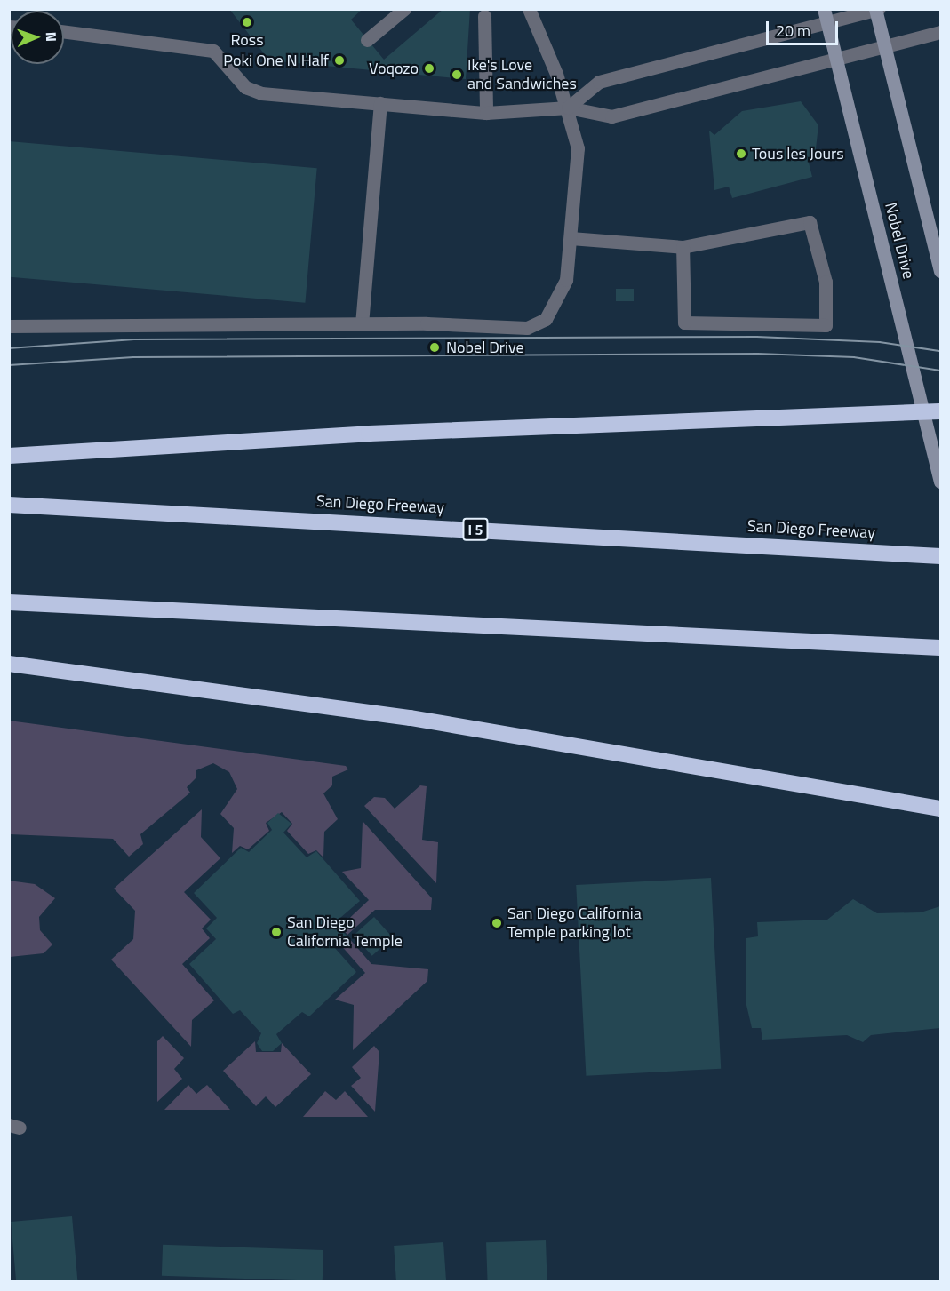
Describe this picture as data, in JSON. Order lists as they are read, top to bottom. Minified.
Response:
{"streets":{"highway":["San Diego Freeway","I 5"],"main road":["Nobel Drive"]},"places":["Ross","Poki One N Half","Voqozo","Ike's Love and Sandwiches","Tous les Jours","Nobel Drive","San Diego California Temple parking lot","San Diego California Temple"],"scale_bar":"20 m","north":"right"}
